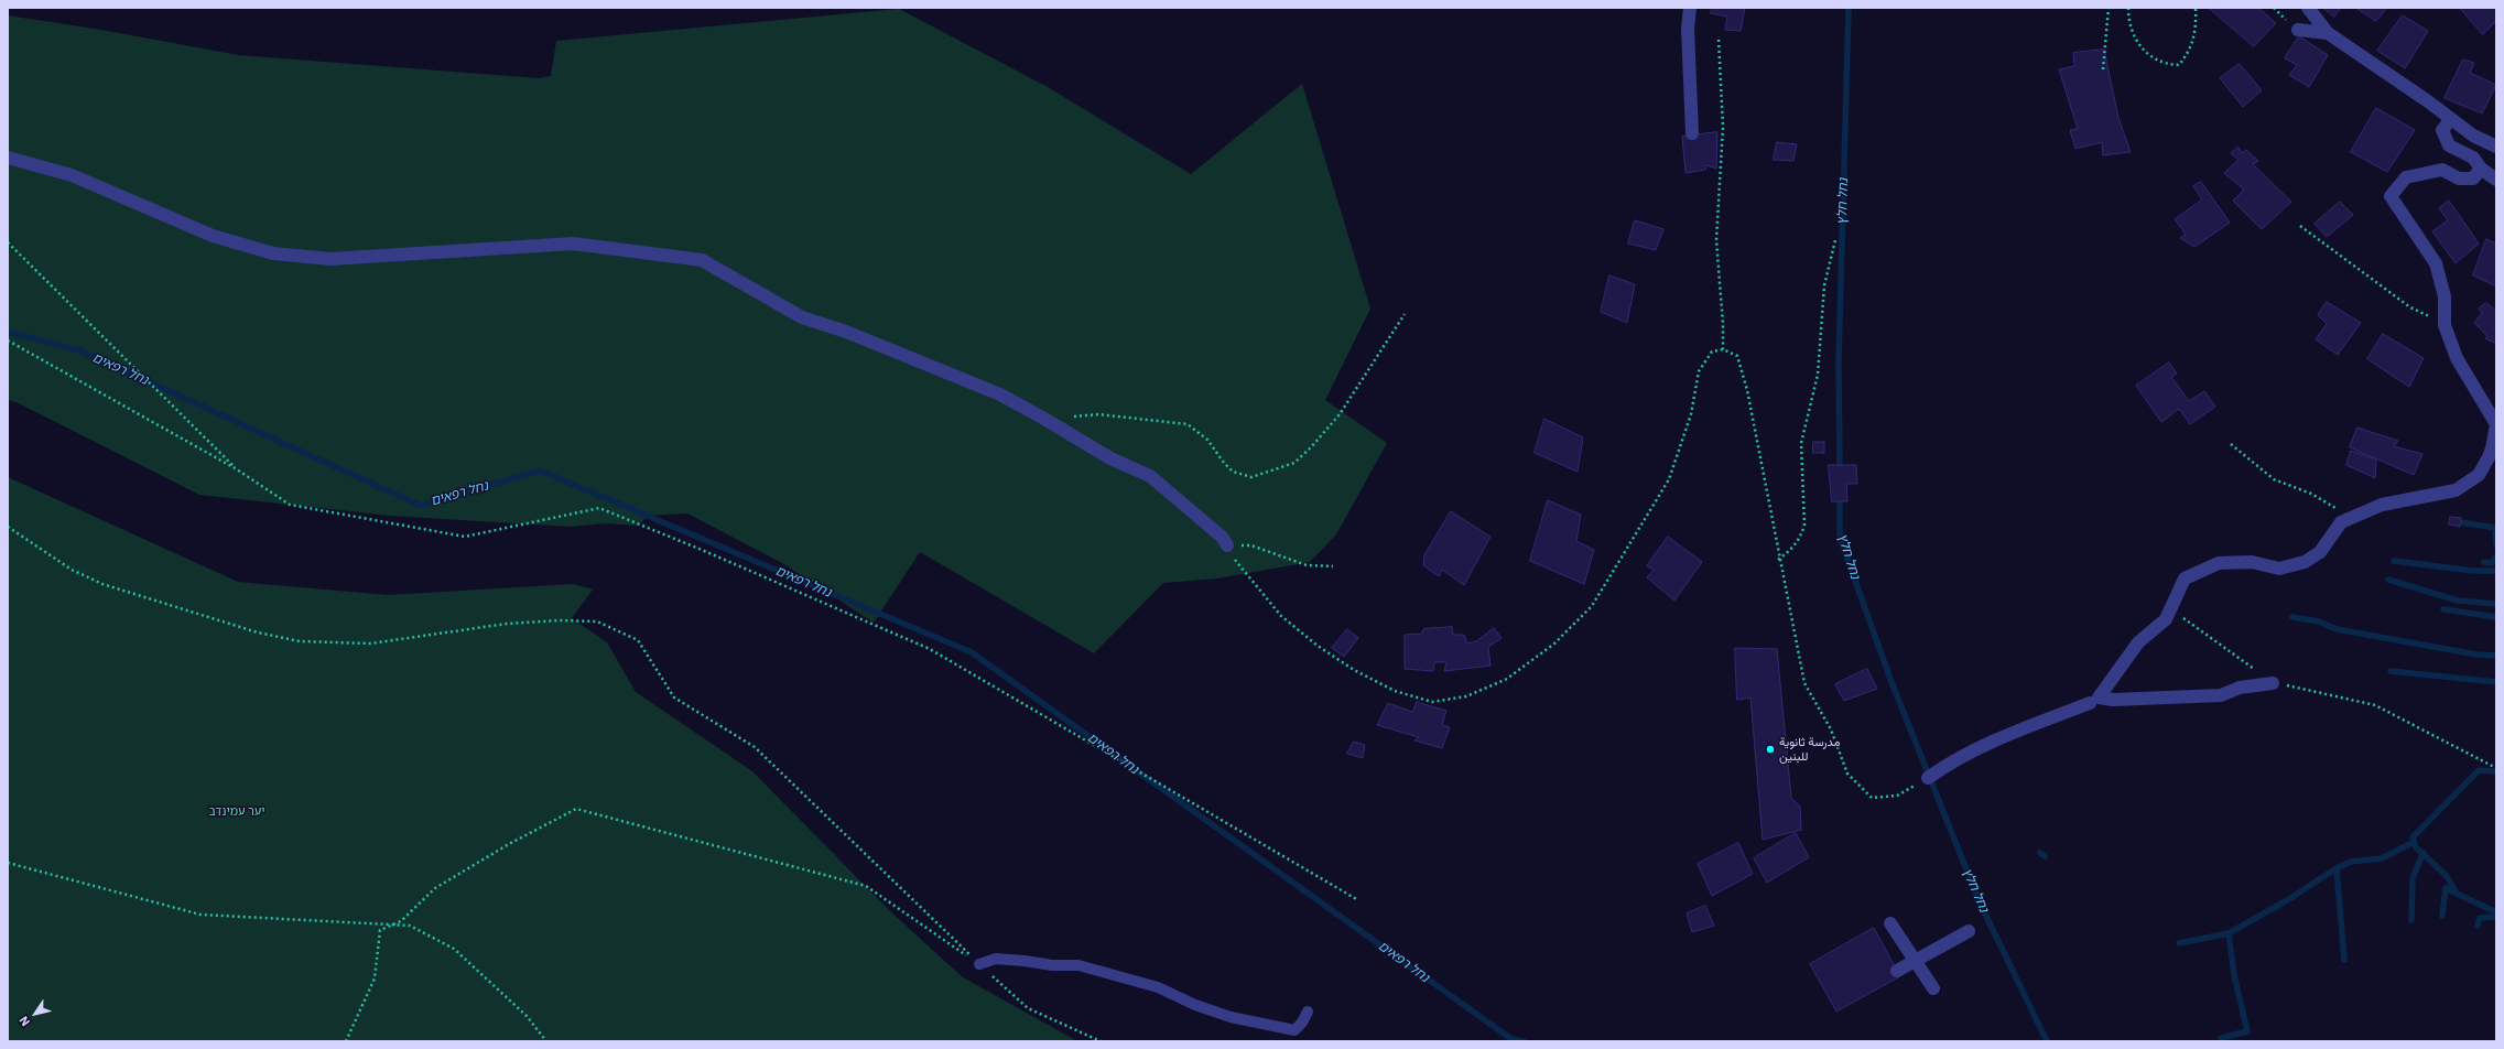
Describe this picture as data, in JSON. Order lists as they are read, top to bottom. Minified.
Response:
{"water":["נחל חלץ","נחל רפאים"],"parks":["יער עמינדב"],"places":["مدرسة ثانوية للبنين"],"north":"bottom left"}
